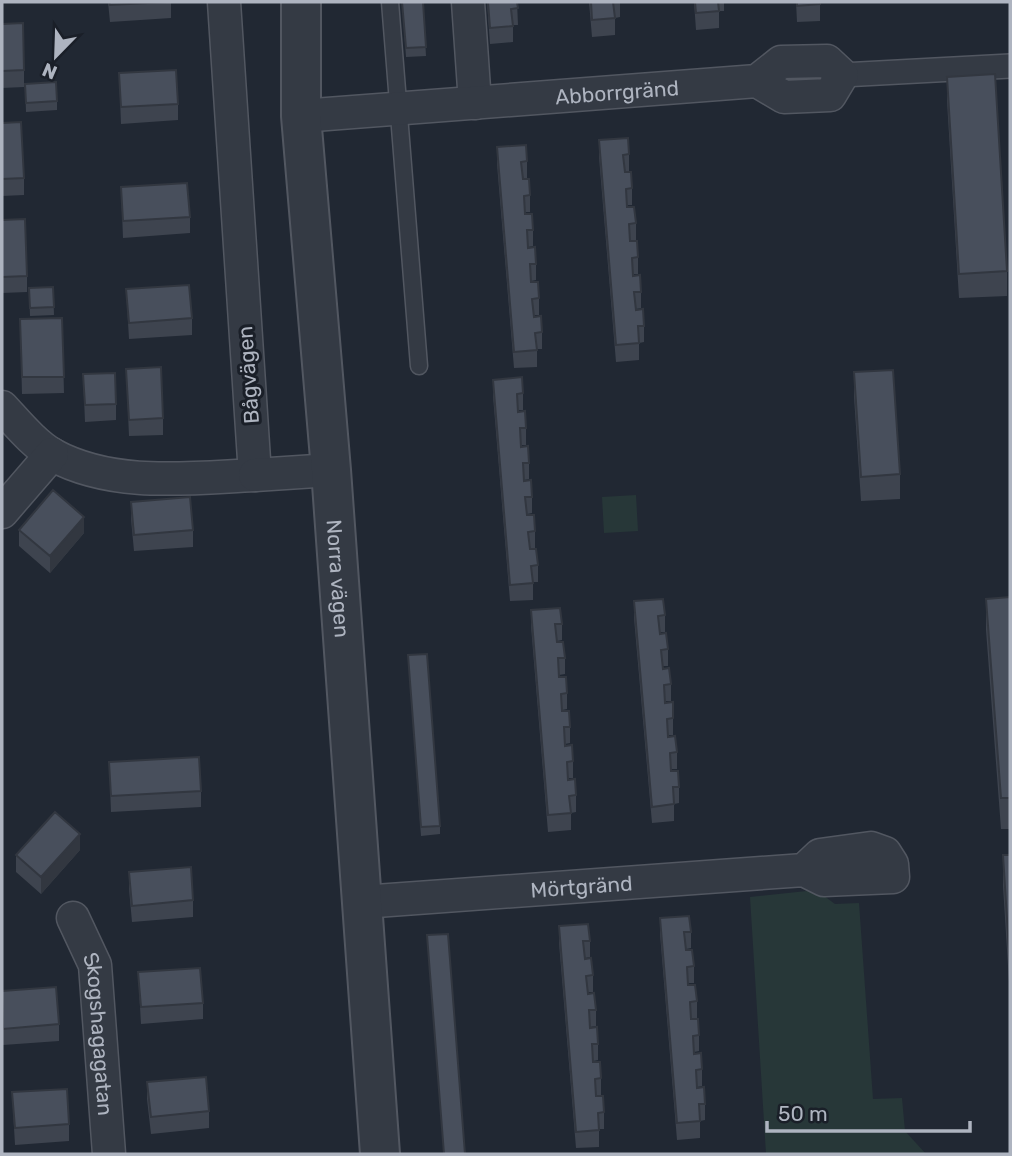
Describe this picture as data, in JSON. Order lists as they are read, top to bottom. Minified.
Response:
{"streets":{"street":["Abborrgränd","Bågvägen","Norra vägen","Mörtgränd","Skogshagagatan"]},"crossings":[["Abborrgränd","Norra vägen"],["Norra vägen","Mörtgränd"]],"scale_bar":"50 m","north":"bottom left"}
